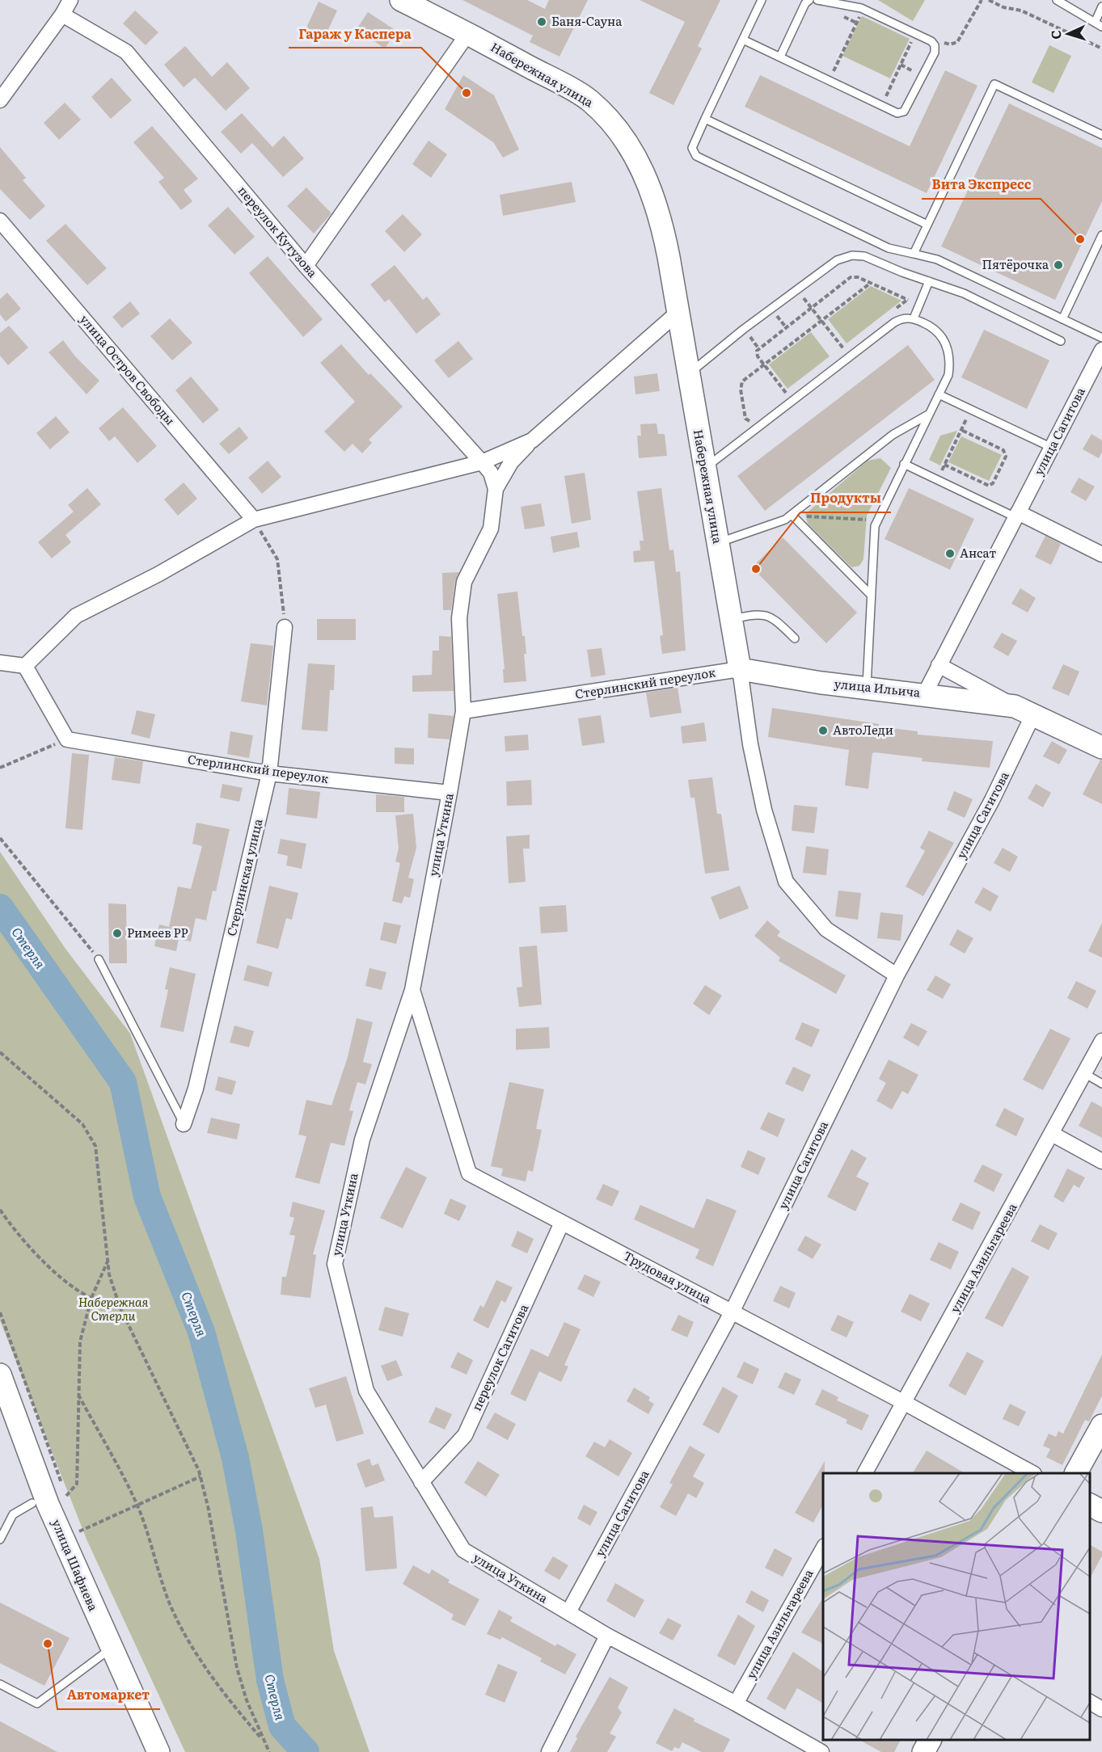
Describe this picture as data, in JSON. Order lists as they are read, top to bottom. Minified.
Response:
{"streets":{"street":["Набережная улица","переулок Кутузова","улица Остров Свободы","улица Сагитова","Стерлинский переулок","улица Ильича","улица Уткина","Стерлинская улица","улица Азильгареева","Трудовая улица","переулок Сагитова","улица Шафиева"]},"crossings":[["Набережная улица","улица Сагитова"],["Набережная улица","Стерлинский переулок"],["Набережная улица","улица Ильича"],["улица Сагитова","улица Ильича"],["улица Сагитова","улица Уткина"],["улица Сагитова","Трудовая улица"],["Стерлинский переулок","улица Ильича"],["Стерлинский переулок","улица Уткина"],["Стерлинский переулок","Стерлинская улица"],["улица Уткина","улица Азильгареева"],["улица Уткина","Трудовая улица"],["улица Уткина","переулок Сагитова"],["улица Азильгареева","Трудовая улица"],["Трудовая улица","переулок Сагитова"]],"water":["Стерля"],"parks":["Набережная Стерли"],"places":["Баня-Сауна","Гараж у Каспера","Вита Экспресс","Пятёрочка","Ансат","Продукты","АвтоЛеди","Римеев РР","Автомаркет"],"north":"left"}
